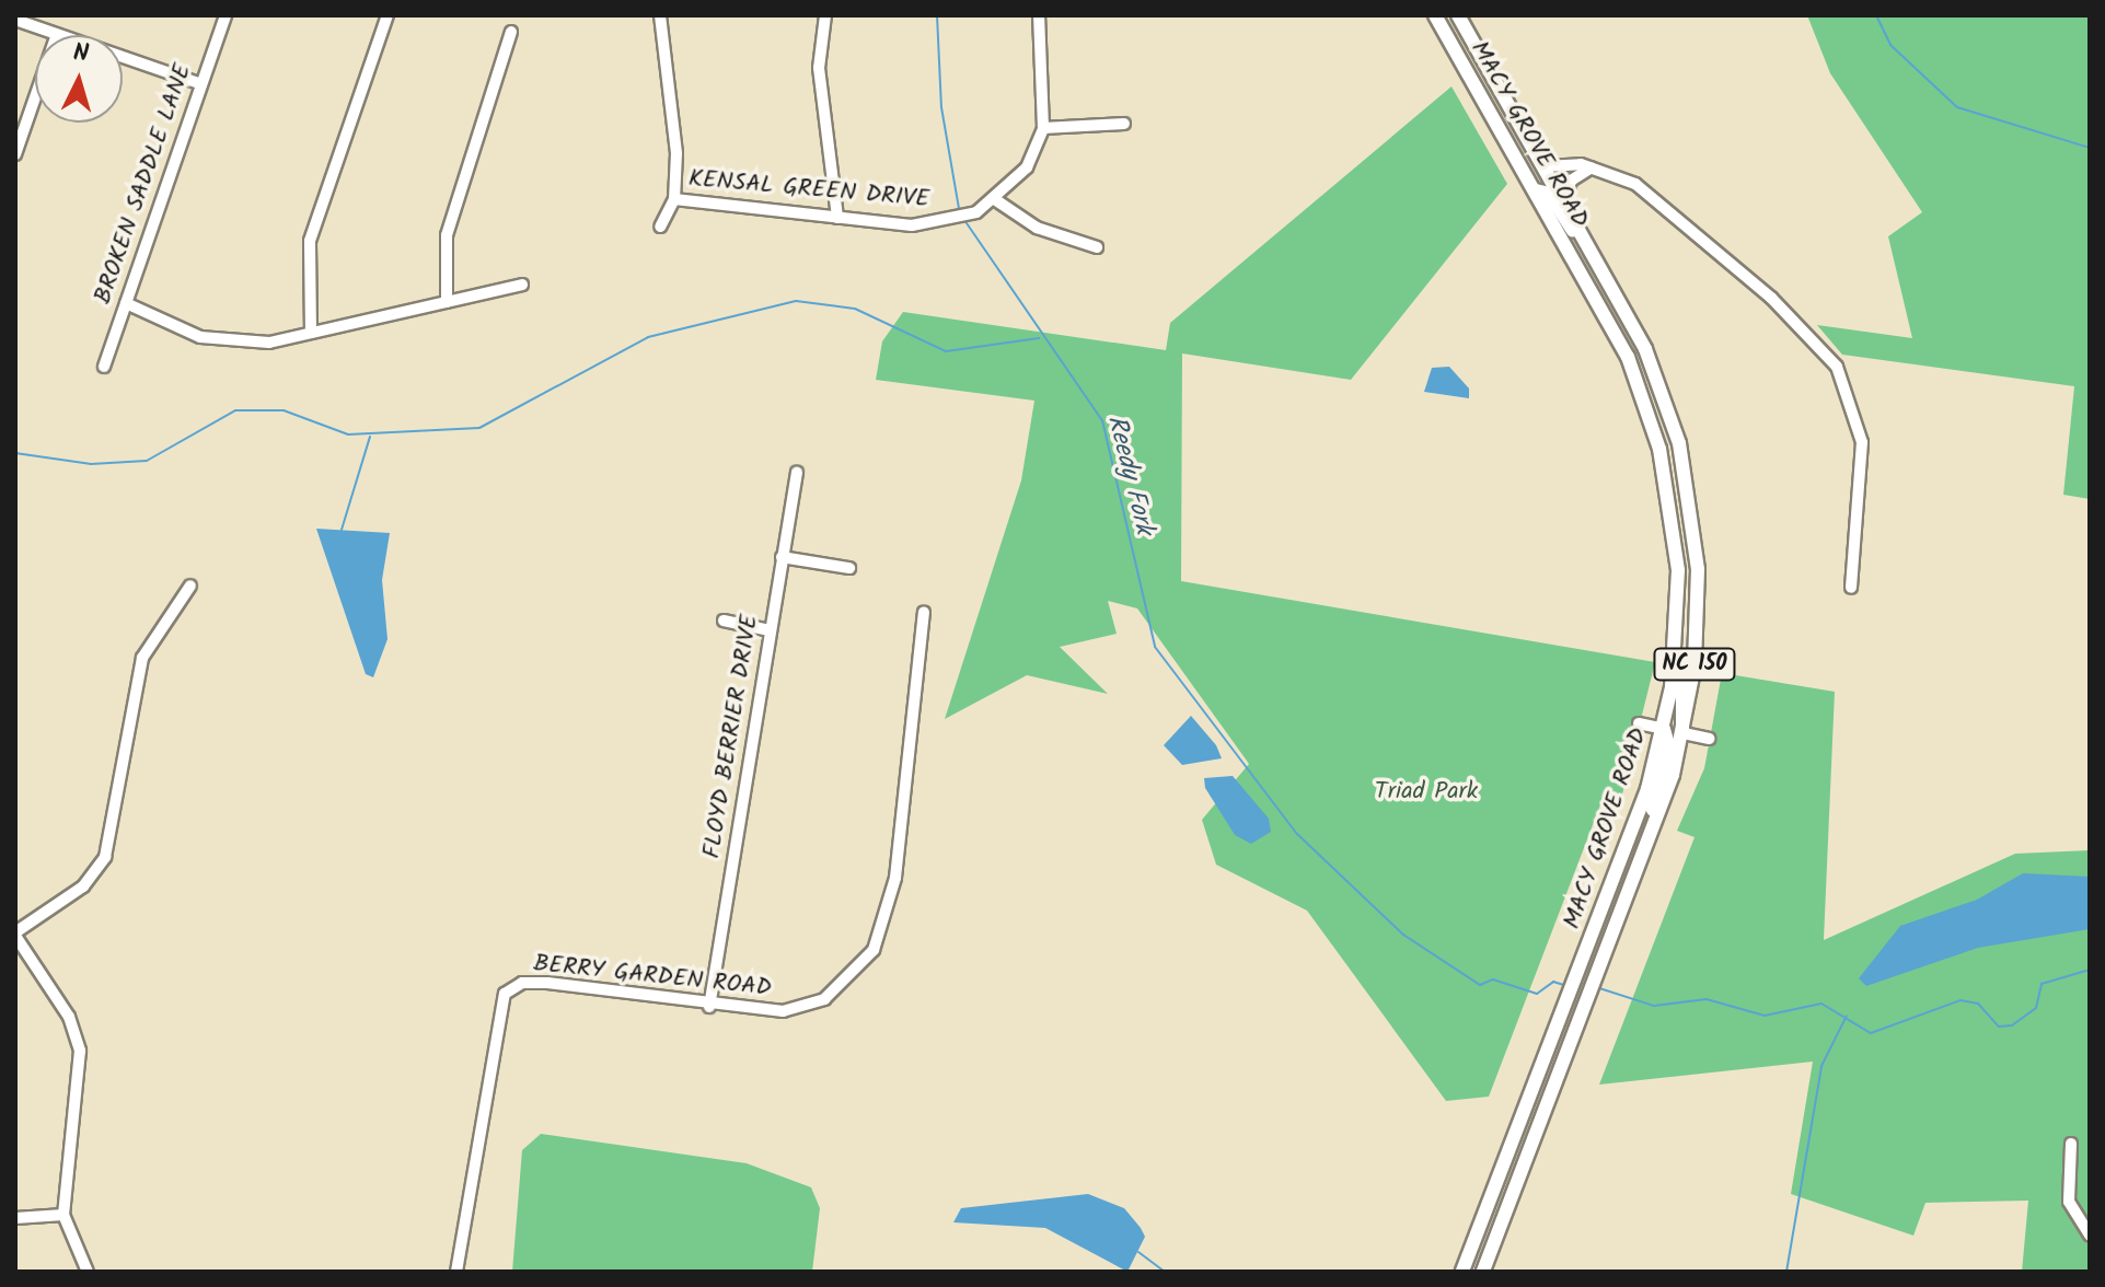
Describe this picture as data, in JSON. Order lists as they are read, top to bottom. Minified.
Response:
{"streets":{"main road":["MACY GROVE ROAD","NC 150"],"street":["BROKEN SADDLE LANE","KENSAL GREEN DRIVE","FLOYD BERRIER DRIVE","BERRY GARDEN ROAD"]},"crossings":[["FLOYD BERRIER DRIVE","BERRY GARDEN ROAD"]],"water":["Reedy Fork"],"parks":["Triad Park"],"north":"top"}
